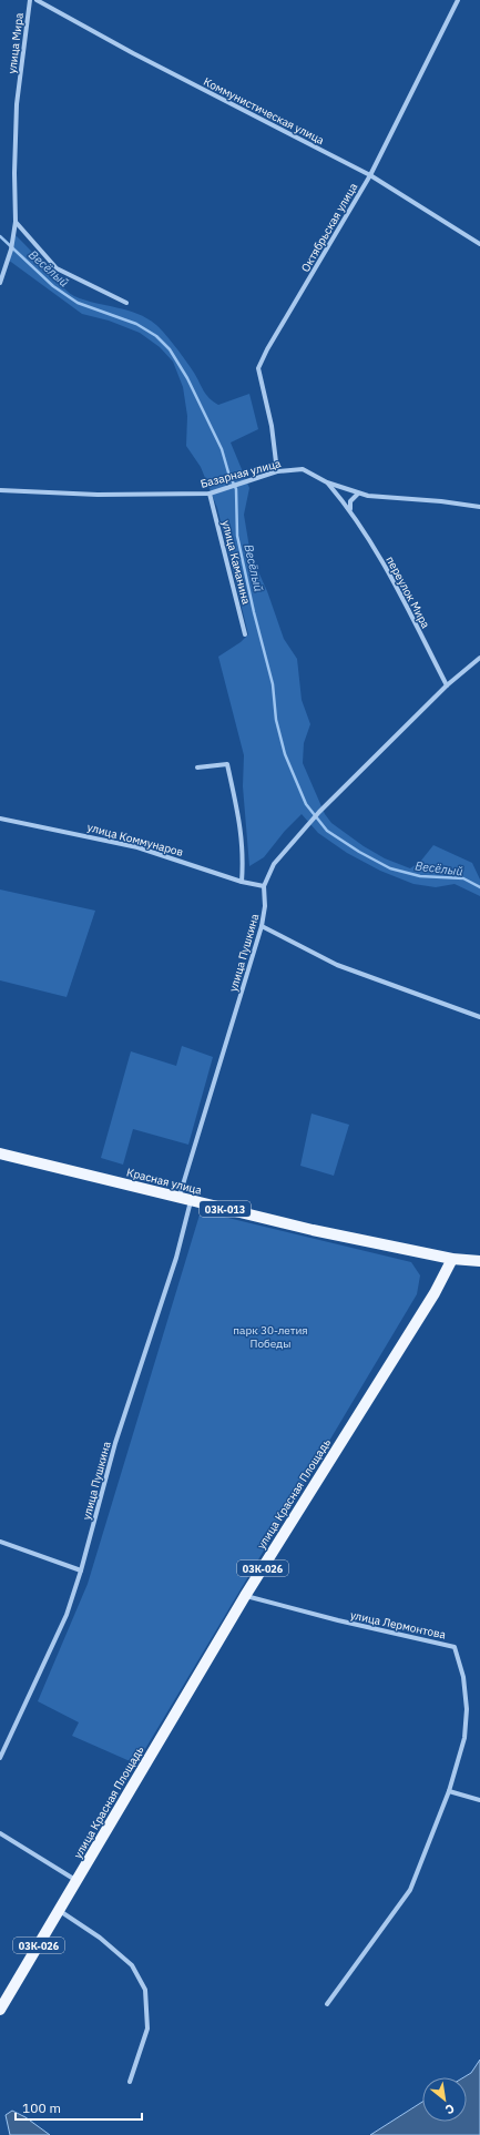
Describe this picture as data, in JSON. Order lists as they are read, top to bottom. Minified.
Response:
{"streets":{"main road":["Красная улица","03К-013","улица Красная Площадь","03К-026"],"street":["улица Мира","Коммунистическая улица","Октябрьская улица","Базарная улица","улица Каманина","переулок Мира","улица Коммунаров","улица Пушкина","улица Лермонтова"]},"crossings":[["Коммунистическая улица","Октябрьская улица"],["Октябрьская улица","Базарная улица"],["Базарная улица","улица Каманина"],["Базарная улица","переулок Мира"],["переулок Мира","улица Пушкина"],["улица Коммунаров","улица Пушкина"],["улица Пушкина","Красная улица"],["Красная улица","улица Красная Площадь"],["улица Красная Площадь","улица Лермонтова"]],"water":["Весёлый"],"parks":["парк 30-летия Победы"],"scale_bar":"100 m","north":"bottom right"}
